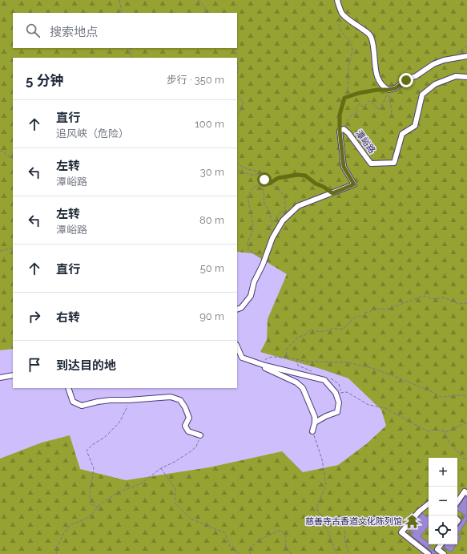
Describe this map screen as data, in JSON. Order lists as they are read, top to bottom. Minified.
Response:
{"streets":{"street":["潭峪路"]},"places":{"temple":["慈善寺古香道文化陈列馆"]},"page":{"search":"搜索地点","heading":["5 分钟","步行 · 350 m"],"list":[["直行","追风峡（危险）","100 m"],["左转","潭峪路","30 m"],["左转","潭峪路","80 m"],["直行","50 m"],["右转","90 m"],"到达目的地"],"map_buttons":["+","−"]}}
